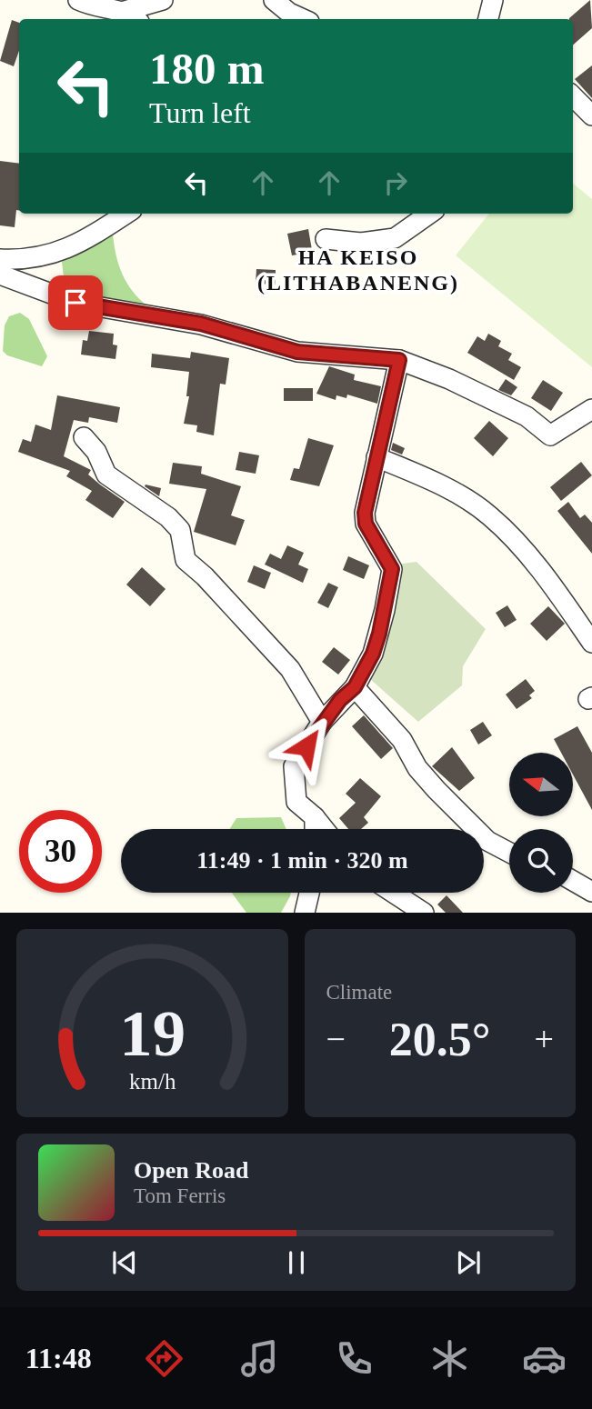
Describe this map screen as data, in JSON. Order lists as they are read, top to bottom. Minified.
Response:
{"districts":["HA KEISO (LITHABANENG)"],"north":"left","page":{"turn":["180 m","Turn left"],"limit":"30","trip":"11:49 · 1 min · 320 m","tile":"Climate","heat":["−","20.5°","+"],"song":["Open Road","Tom Ferris"],"tabs":"11:48","gauge":["19","km/h"]}}
